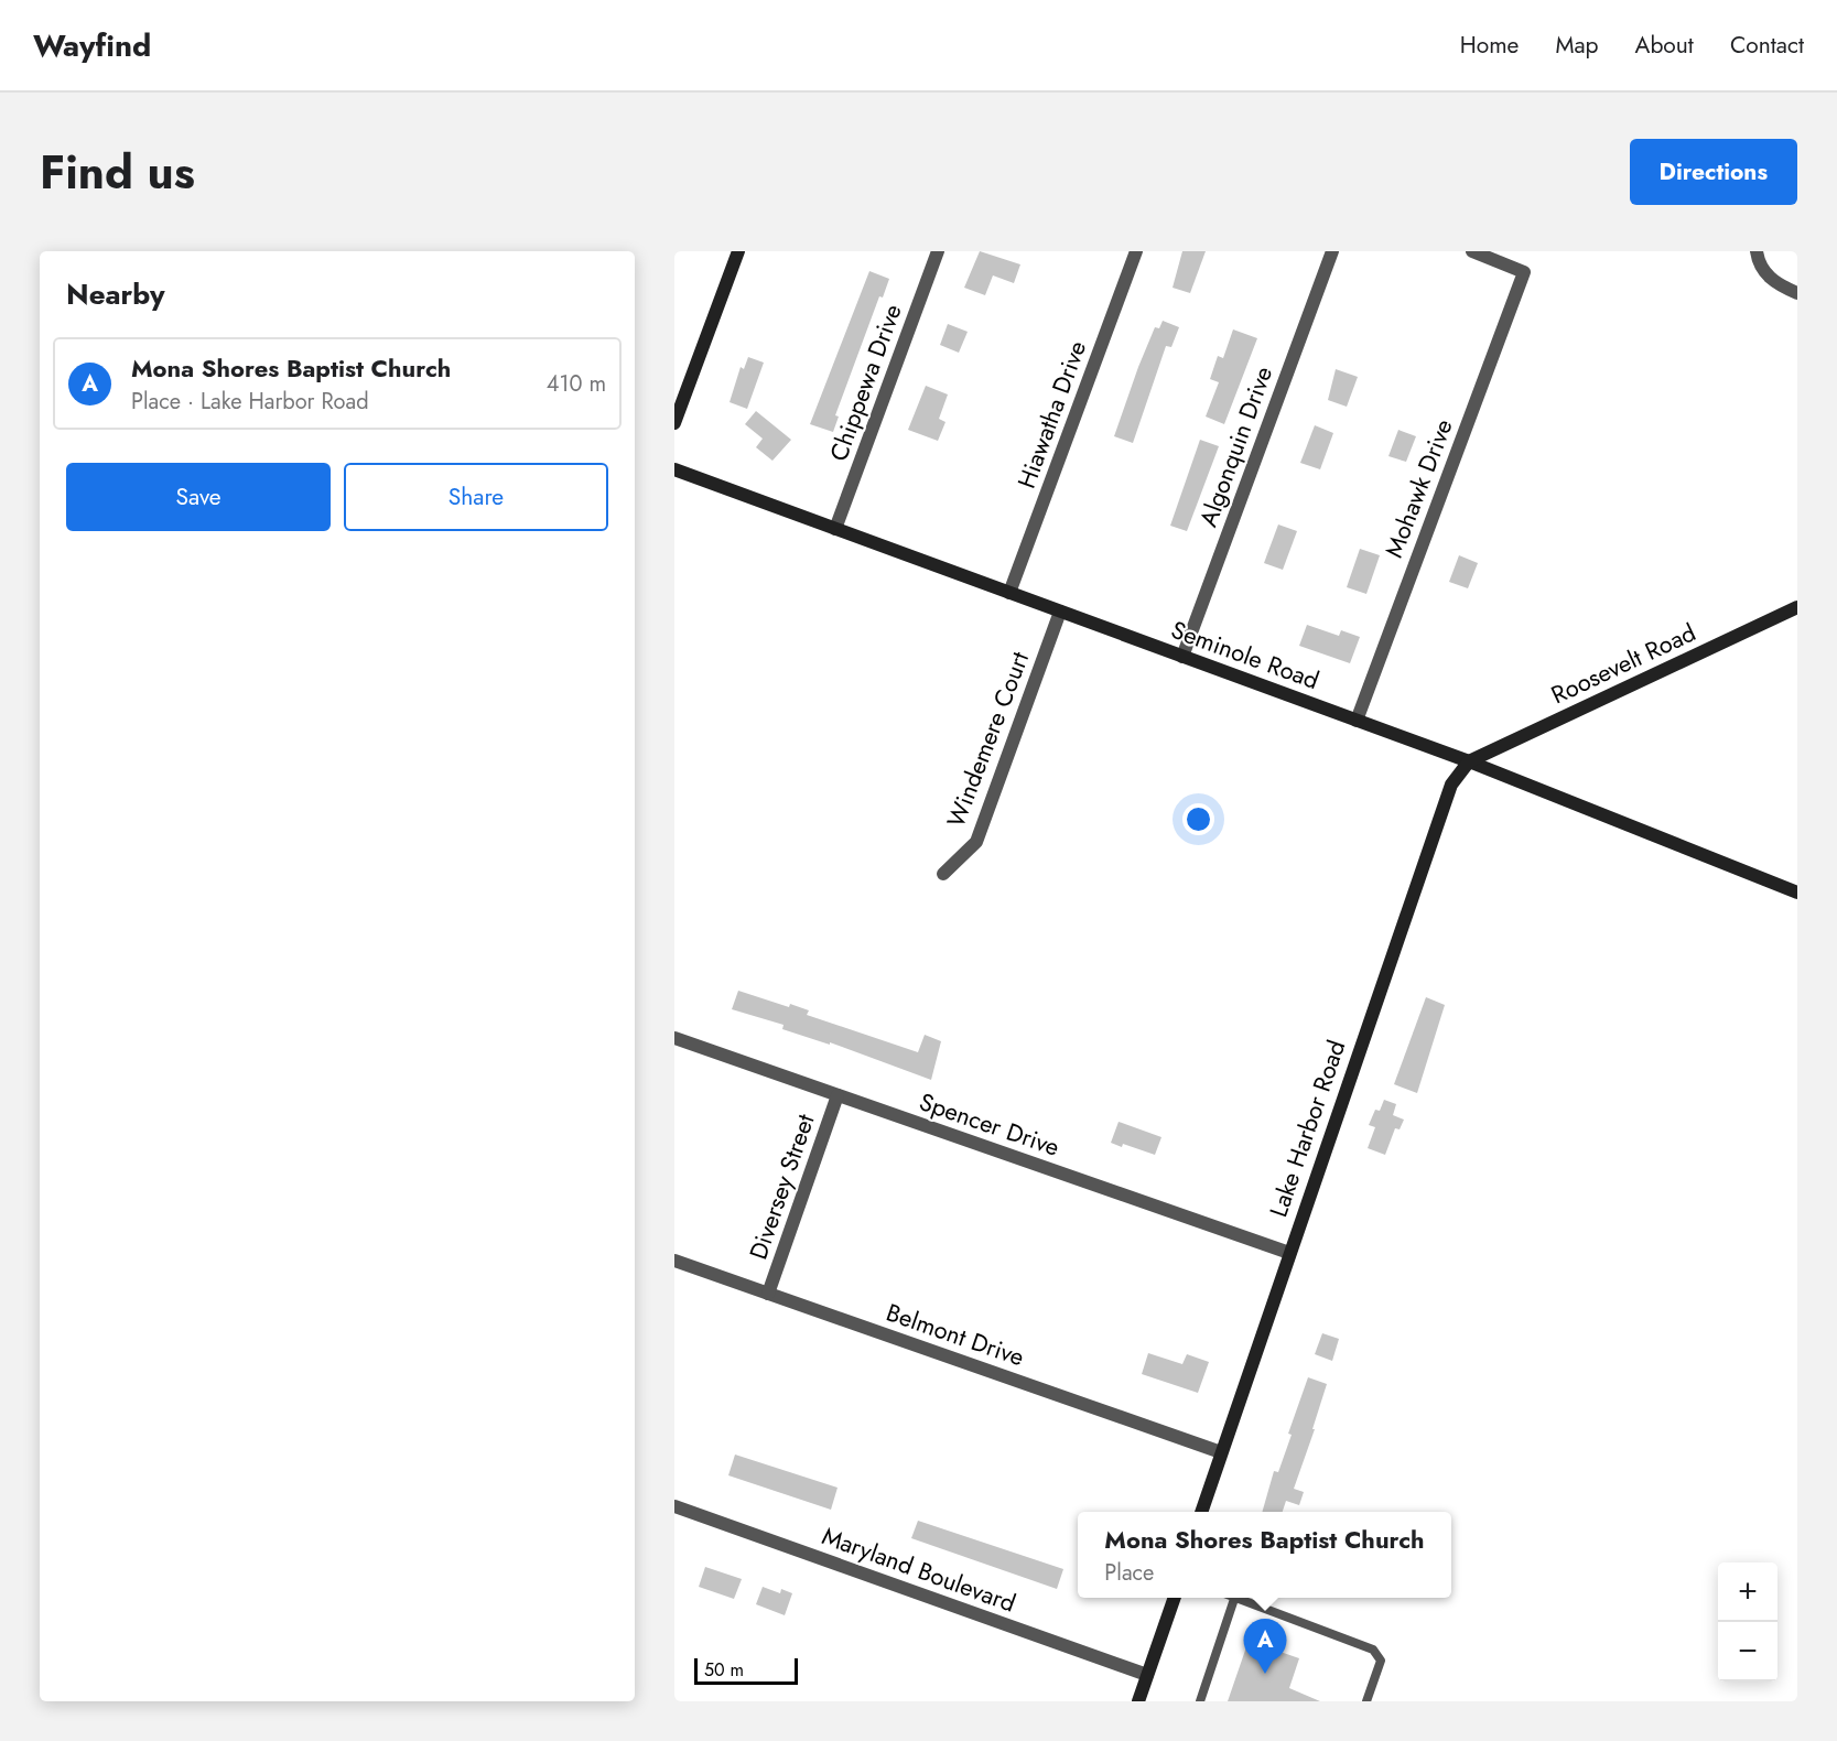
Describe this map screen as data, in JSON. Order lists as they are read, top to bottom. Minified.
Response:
{"streets":{"street":["Chippewa Drive","Hiawatha Drive","Algonquin Drive","Mohawk Drive","Seminole Road","Roosevelt Road","Windemere Court","Spencer Drive","Lake Harbor Road","Diversey Street","Belmont Drive","Maryland Boulevard"]},"crossings":[["Chippewa Drive","Seminole Road"],["Hiawatha Drive","Seminole Road"],["Algonquin Drive","Seminole Road"],["Mohawk Drive","Seminole Road"],["Seminole Road","Roosevelt Road"],["Seminole Road","Windemere Court"],["Seminole Road","Lake Harbor Road"],["Roosevelt Road","Lake Harbor Road"],["Spencer Drive","Lake Harbor Road"],["Spencer Drive","Diversey Street"],["Lake Harbor Road","Belmont Drive"],["Diversey Street","Belmont Drive"]],"scale_bar":"50 m","page":{"header":"Wayfind","nav":["Home","Map","About","Contact"],"title":"Find us","buttons":["Directions",["Save","Share"]],"heading":"Nearby","list":[{"mark":"A","name":"Mona Shores Baptist Church","note":"Place · Lake Harbor Road","value":"410 m"}],"popup":["Mona Shores Baptist Church","Place"],"map_buttons":["+","−"],"pins":"A","scale":"50 m"}}
